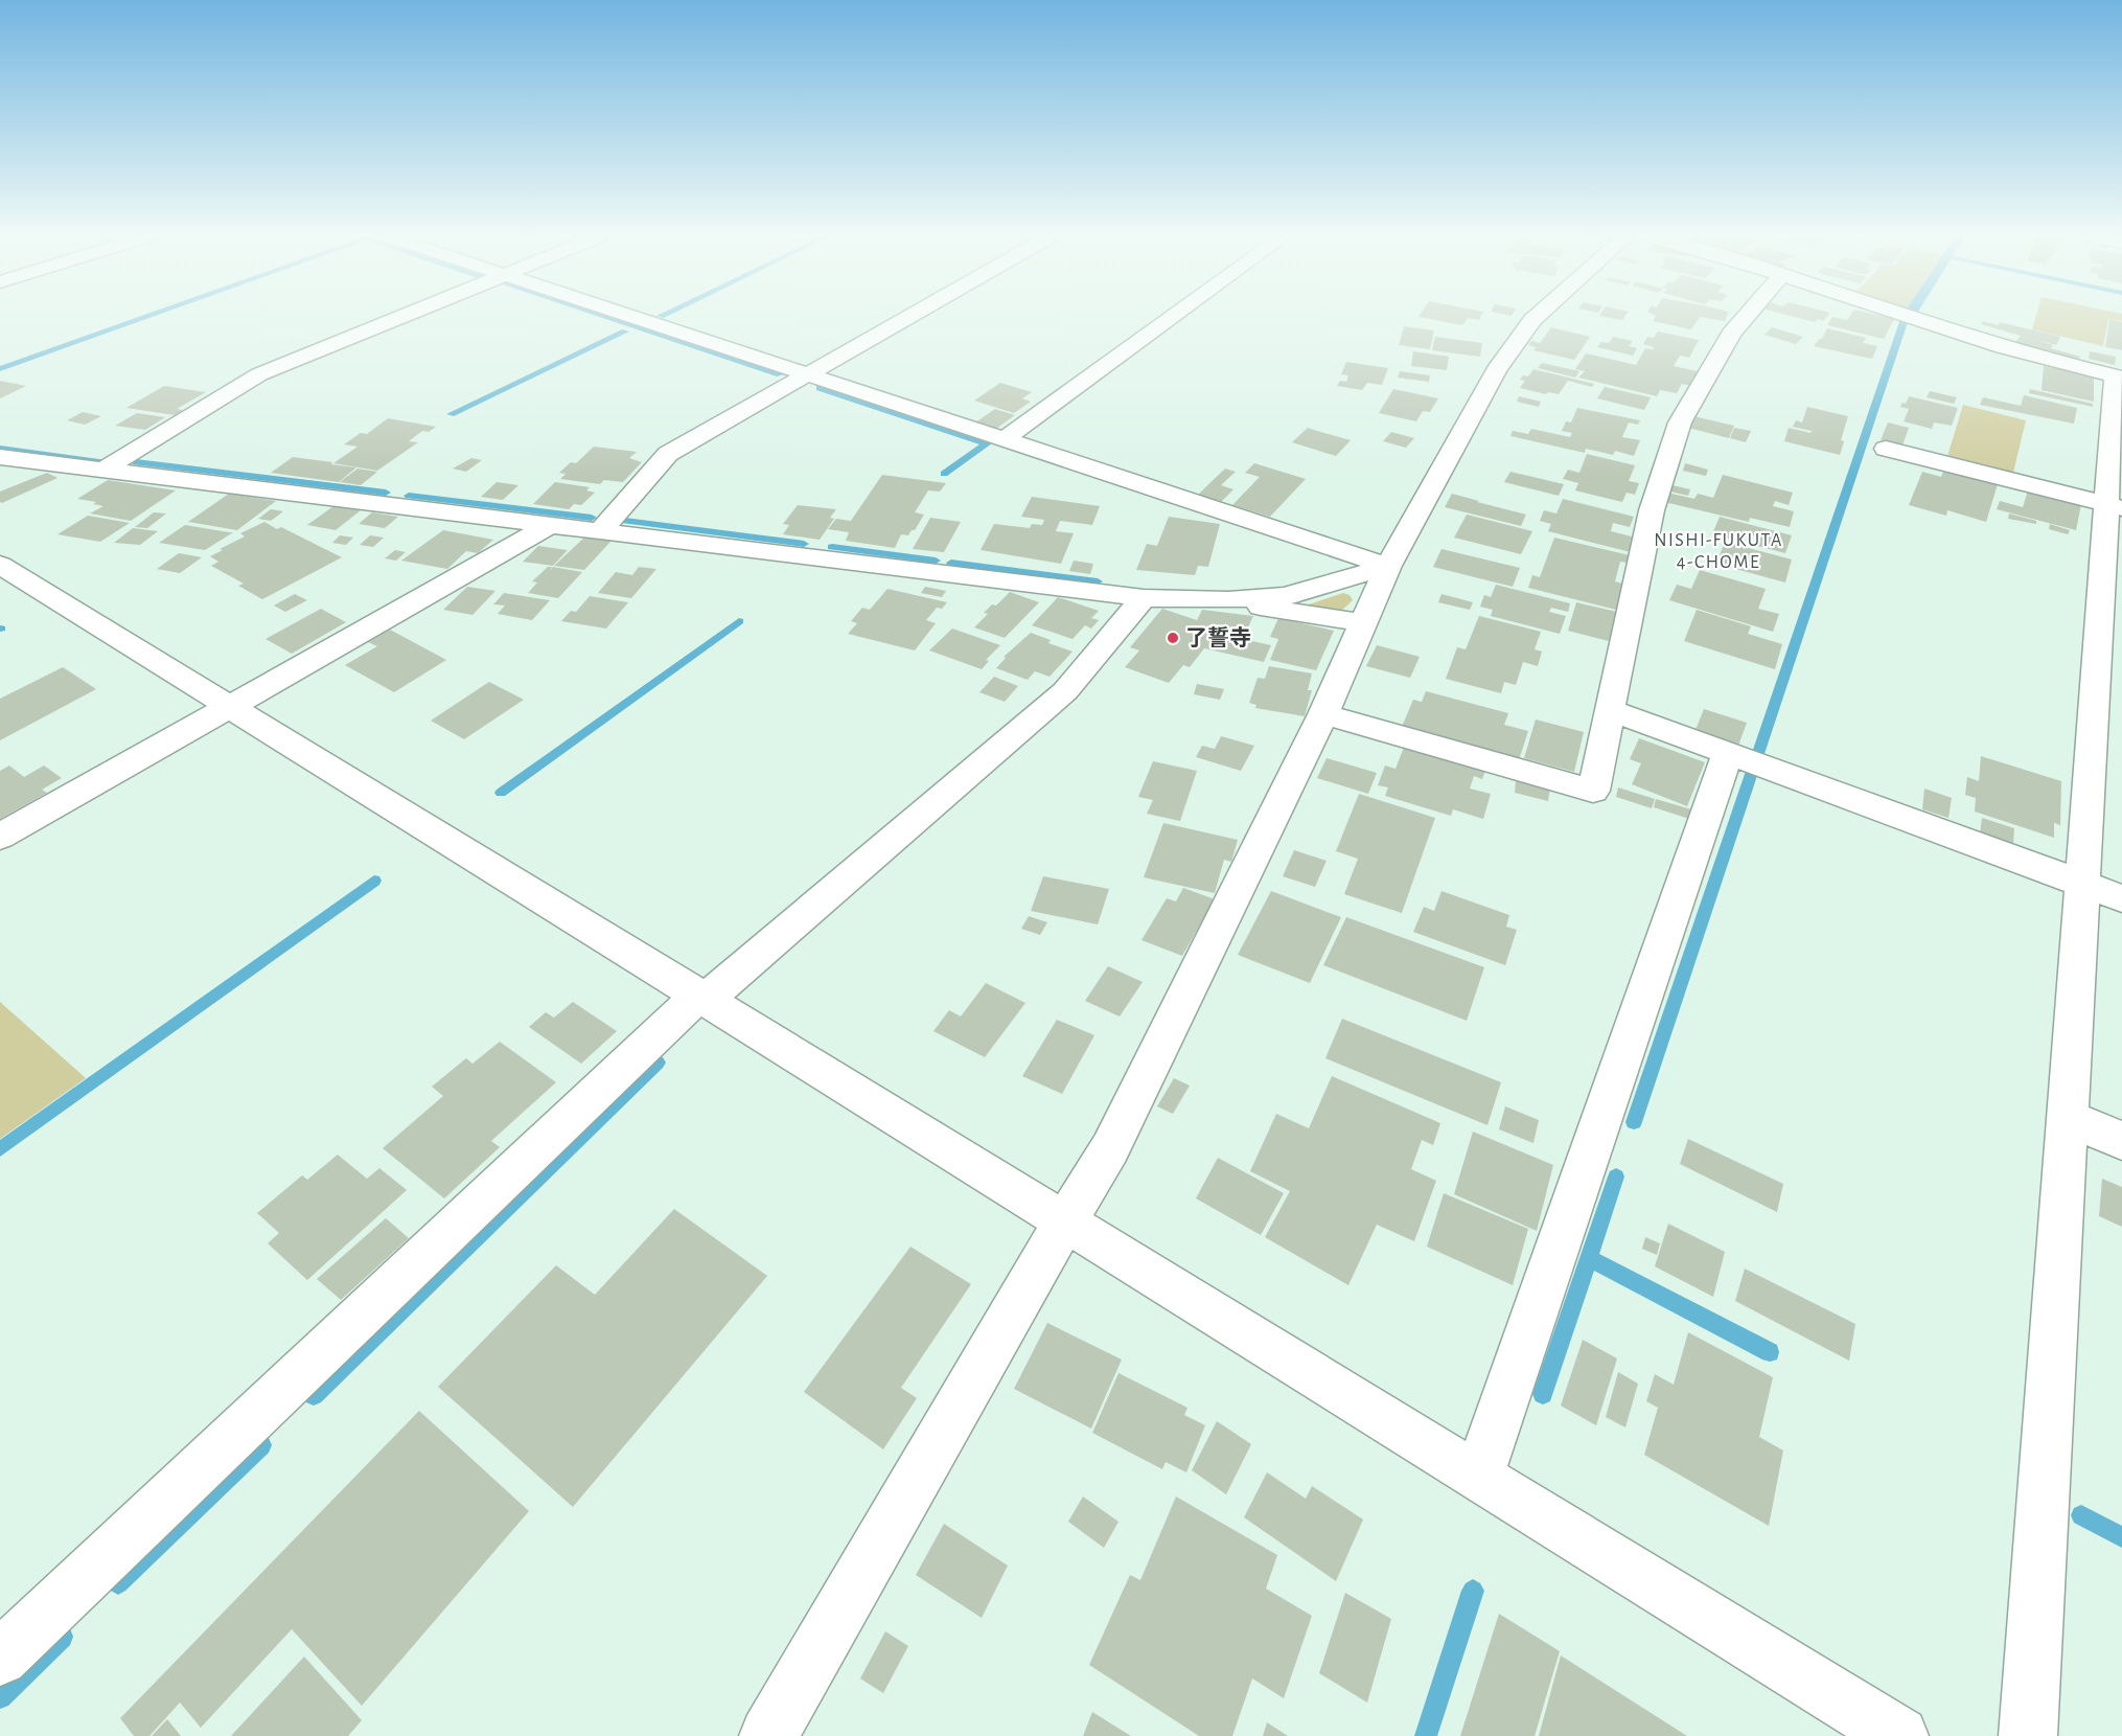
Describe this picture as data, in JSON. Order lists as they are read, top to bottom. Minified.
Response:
{"districts":["NISHI-FUKUTA 4-CHOME"],"places":["了誓寺"]}
